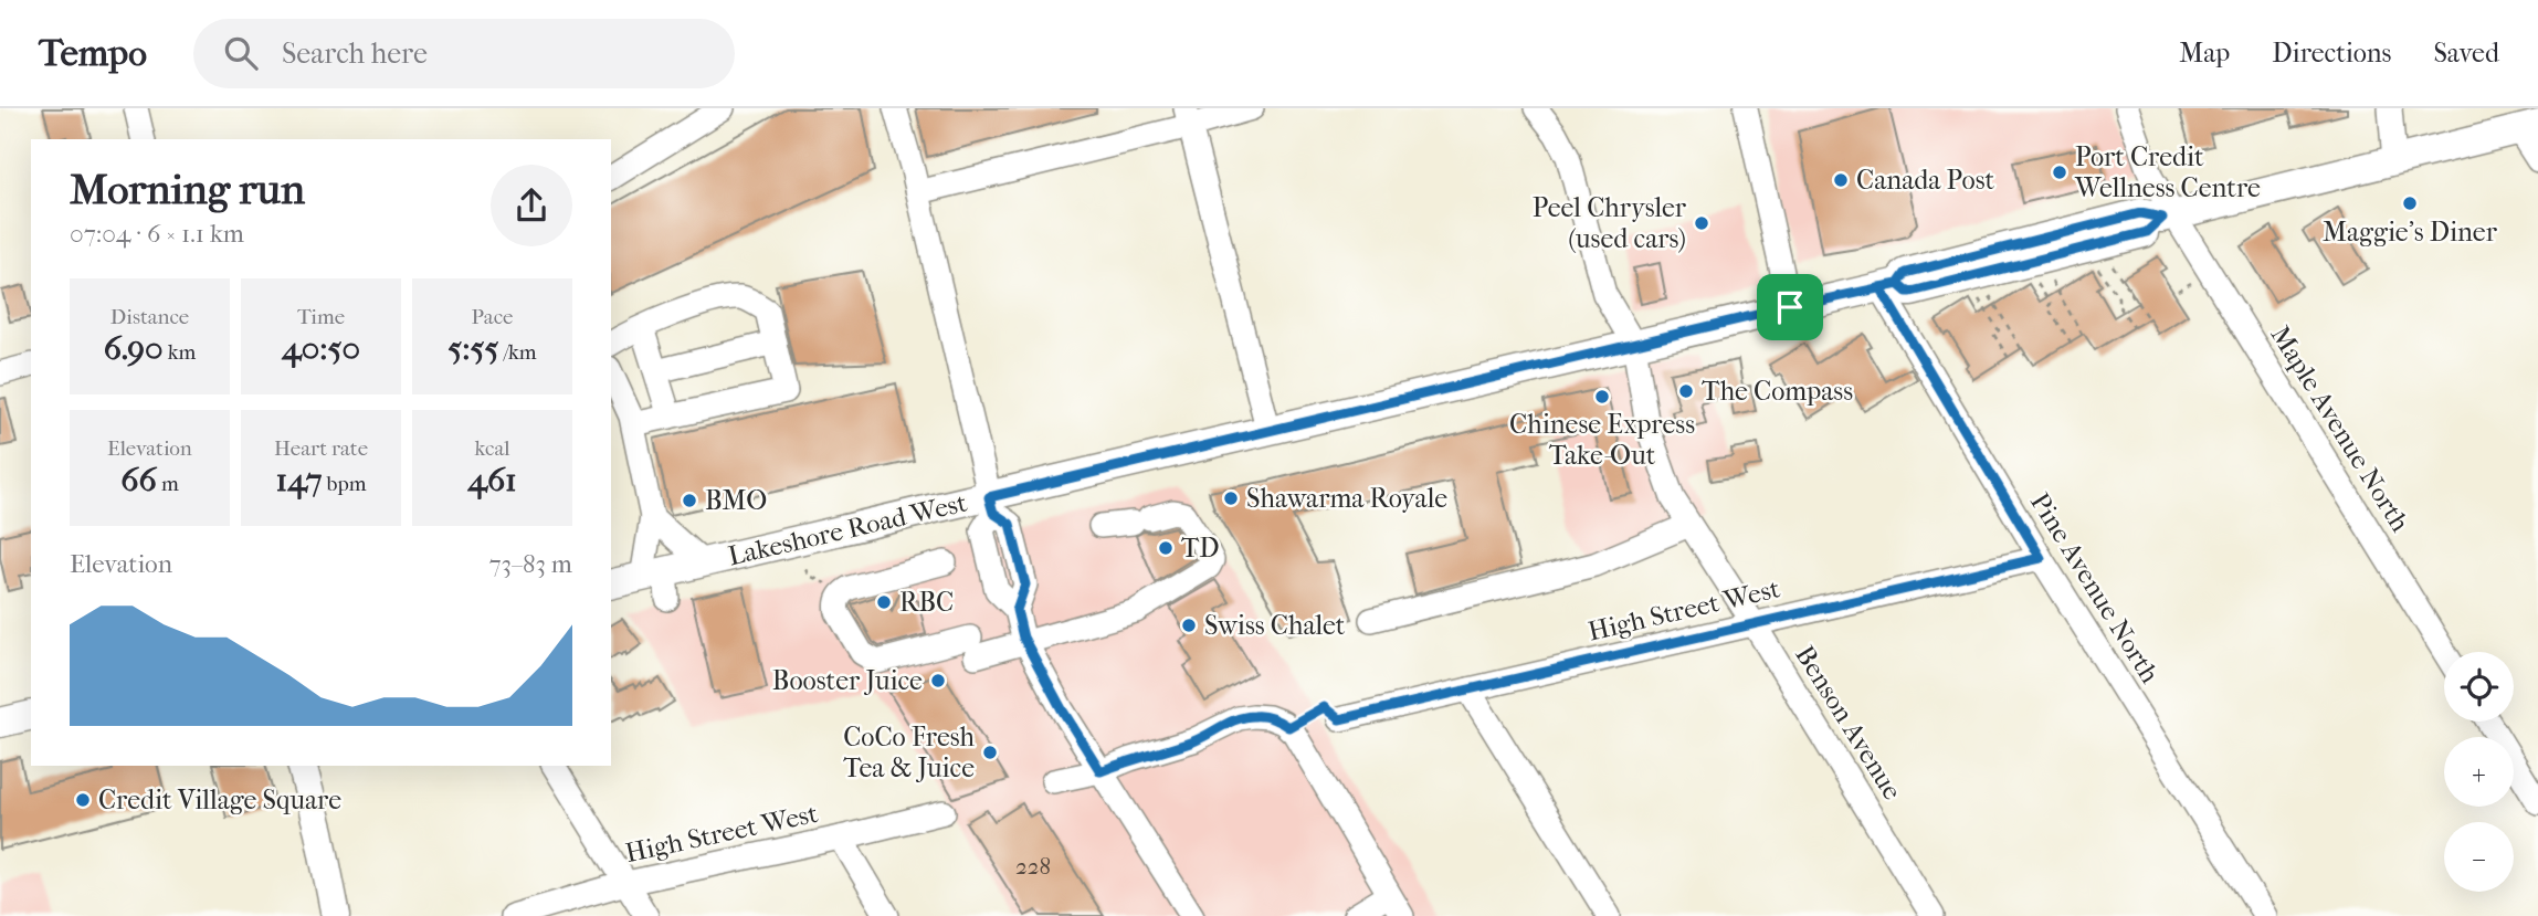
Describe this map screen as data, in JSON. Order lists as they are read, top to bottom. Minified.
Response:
{"streets":{"main road":["Lakeshore Road West"],"street":["Maple Avenue North","Pine Avenue North","High Street West","Benson Avenue"]},"crossings":[["Maple Avenue North","Lakeshore Road West"],["Lakeshore Road West","Pine Avenue North"],["Lakeshore Road West","Benson Avenue"],["Pine Avenue North","High Street West"],["High Street West","Benson Avenue"]],"places":["Port Credit Wellness Centre","Canada Post","Maggie's Diner","Peel Chrysler (used cars)","The Compass","Chinese Express Take-Out","Shawarma Royale","BMO","TD","RBC","Swiss Chalet","Booster Juice","CoCo Fresh Tea & Juice","Credit Village Square"],"house_numbers":["228"],"page":{"header":"Tempo","search":"Search here","nav":["Map","Directions","Saved"],"heading":["Morning run","07:04 · 6 × 1.1 km"],"stats":[["Distance","6.90 km"],["Time","40:50"],["Pace","5:55 /km"],["Elevation","66 m"],["Heart rate","147 bpm"],["kcal","461"]],"chart":["Elevation","73–83 m"],"map_buttons":["+","−"]}}
